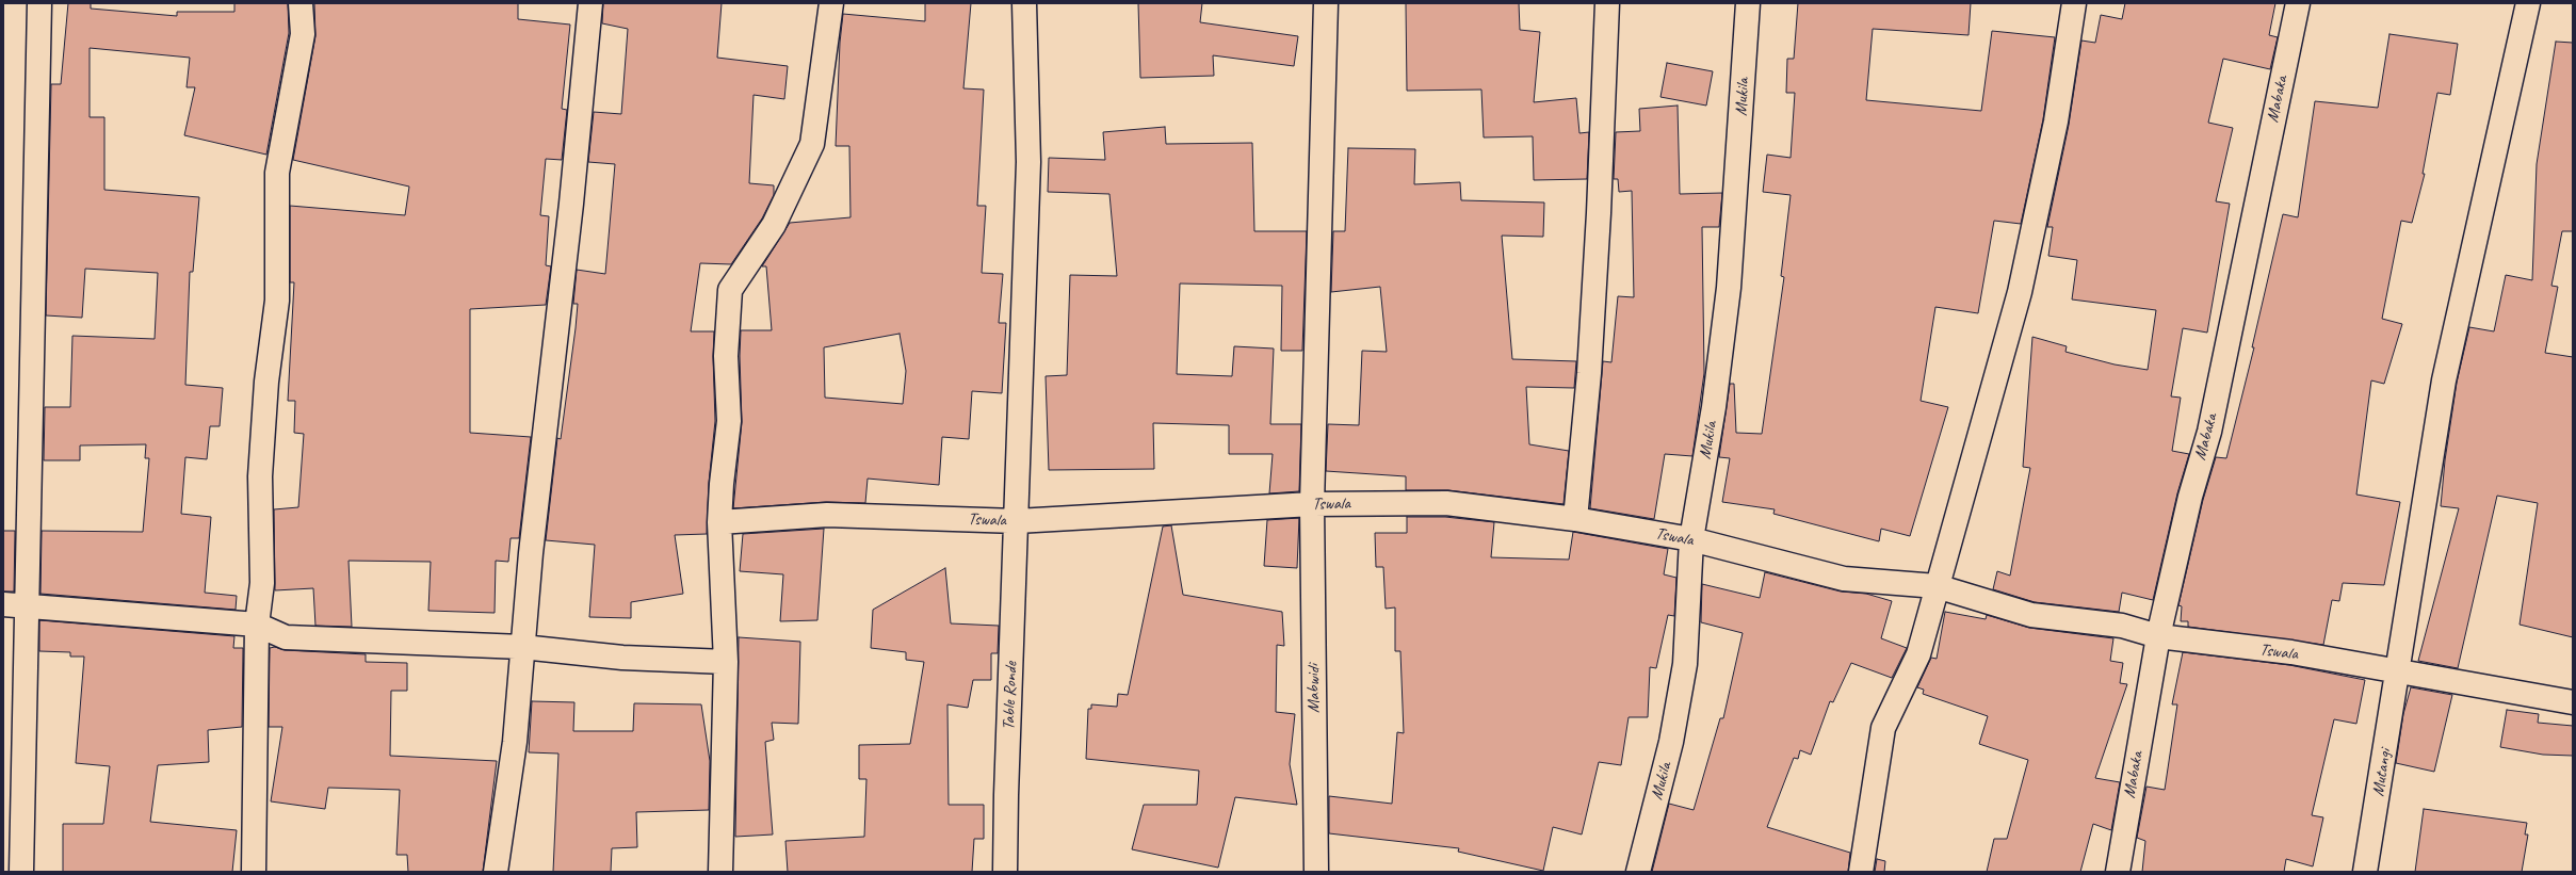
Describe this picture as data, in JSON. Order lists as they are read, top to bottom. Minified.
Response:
{"streets":{"street":["Mukila","Mabaka","Tswala","Mabwidi","Table Ronde","Mutangi"]},"crossings":[["Mukila","Tswala"],["Mabaka","Tswala"],["Tswala","Mabwidi"],["Tswala","Table Ronde"],["Tswala","Mutangi"]]}
